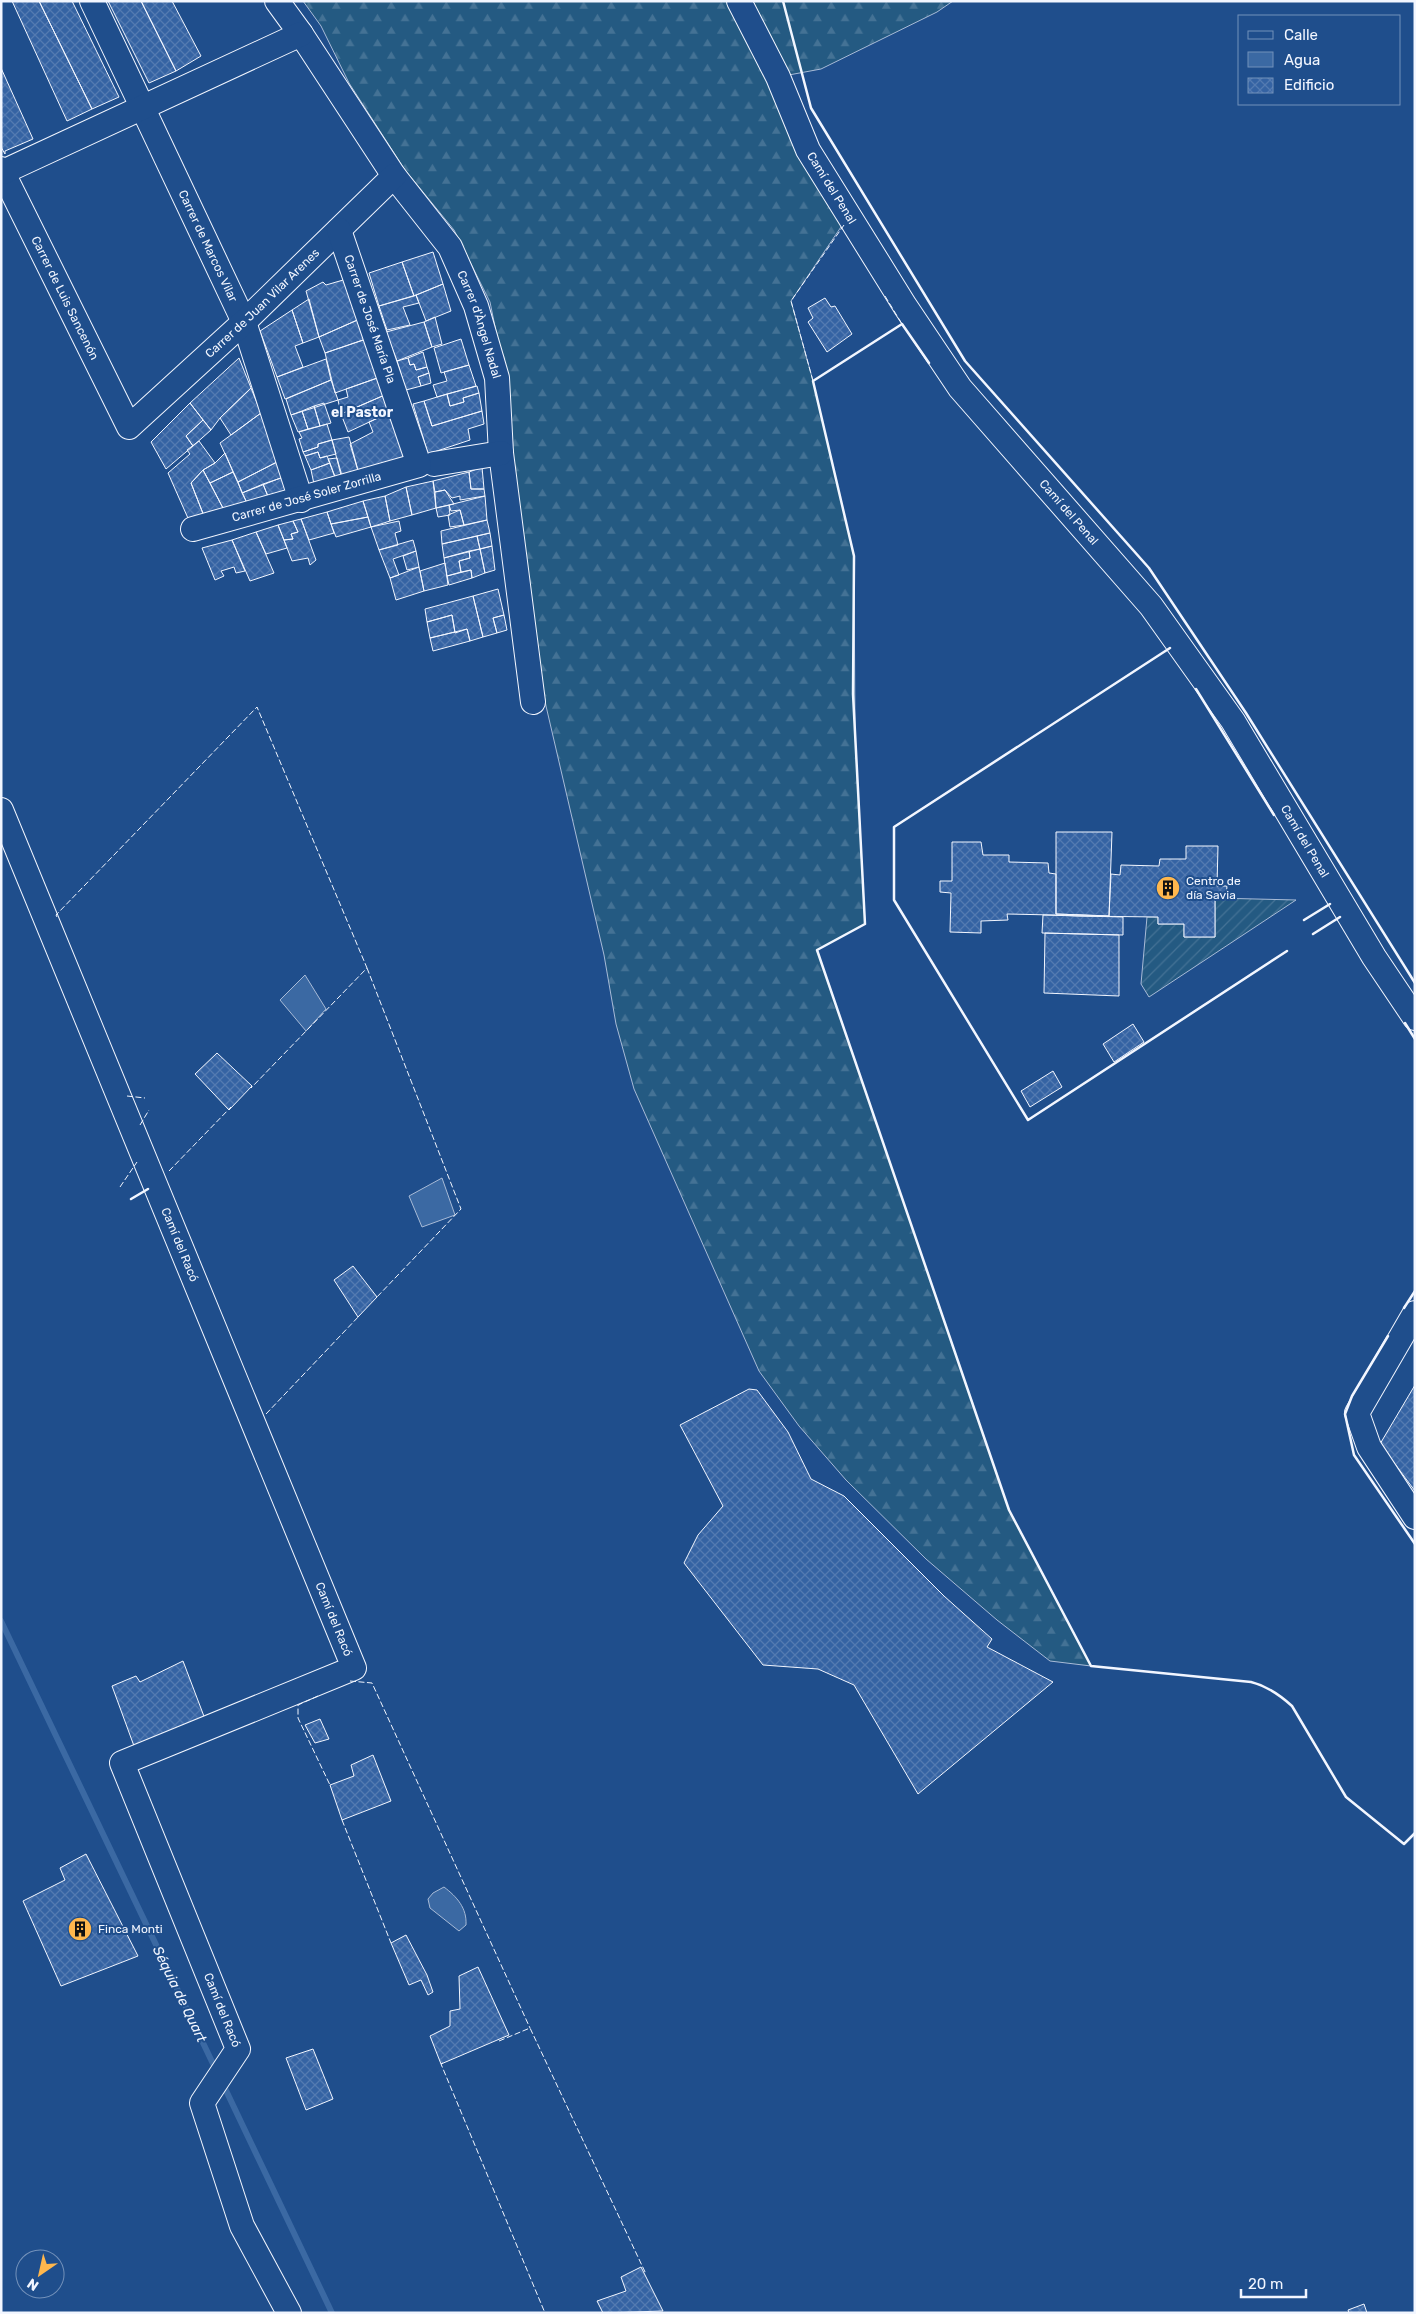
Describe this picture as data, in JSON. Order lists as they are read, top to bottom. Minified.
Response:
{"streets":{"street":["Camí del Penal","Carrer de Marcos Vilar","Carrer de Luis Sancenón","Carrer de Juan Vilar Arenes","Carrer de José María Pla","Carrer d'Àngel Nadal","Carrer de José Soler Zorrilla","Camí del Racó"]},"crossings":[["Carrer de Marcos Vilar","Carrer de Juan Vilar Arenes"],["Carrer de Marcos Vilar","Carrer de José Soler Zorrilla"],["Carrer de Luis Sancenón","Carrer de Juan Vilar Arenes"],["Carrer de Juan Vilar Arenes","Carrer de José María Pla"],["Carrer de Juan Vilar Arenes","Carrer d'Àngel Nadal"],["Carrer de José María Pla","Carrer de José Soler Zorrilla"],["Carrer d'Àngel Nadal","Carrer de José Soler Zorrilla"]],"districts":["el Pastor"],"water":["Séquia de Quart"],"places":{"building":["Centro de día Savia","Finca Monti"]},"legend":["Calle","Agua","Edificio"],"scale_bar":"20 m","north":"bottom left"}
